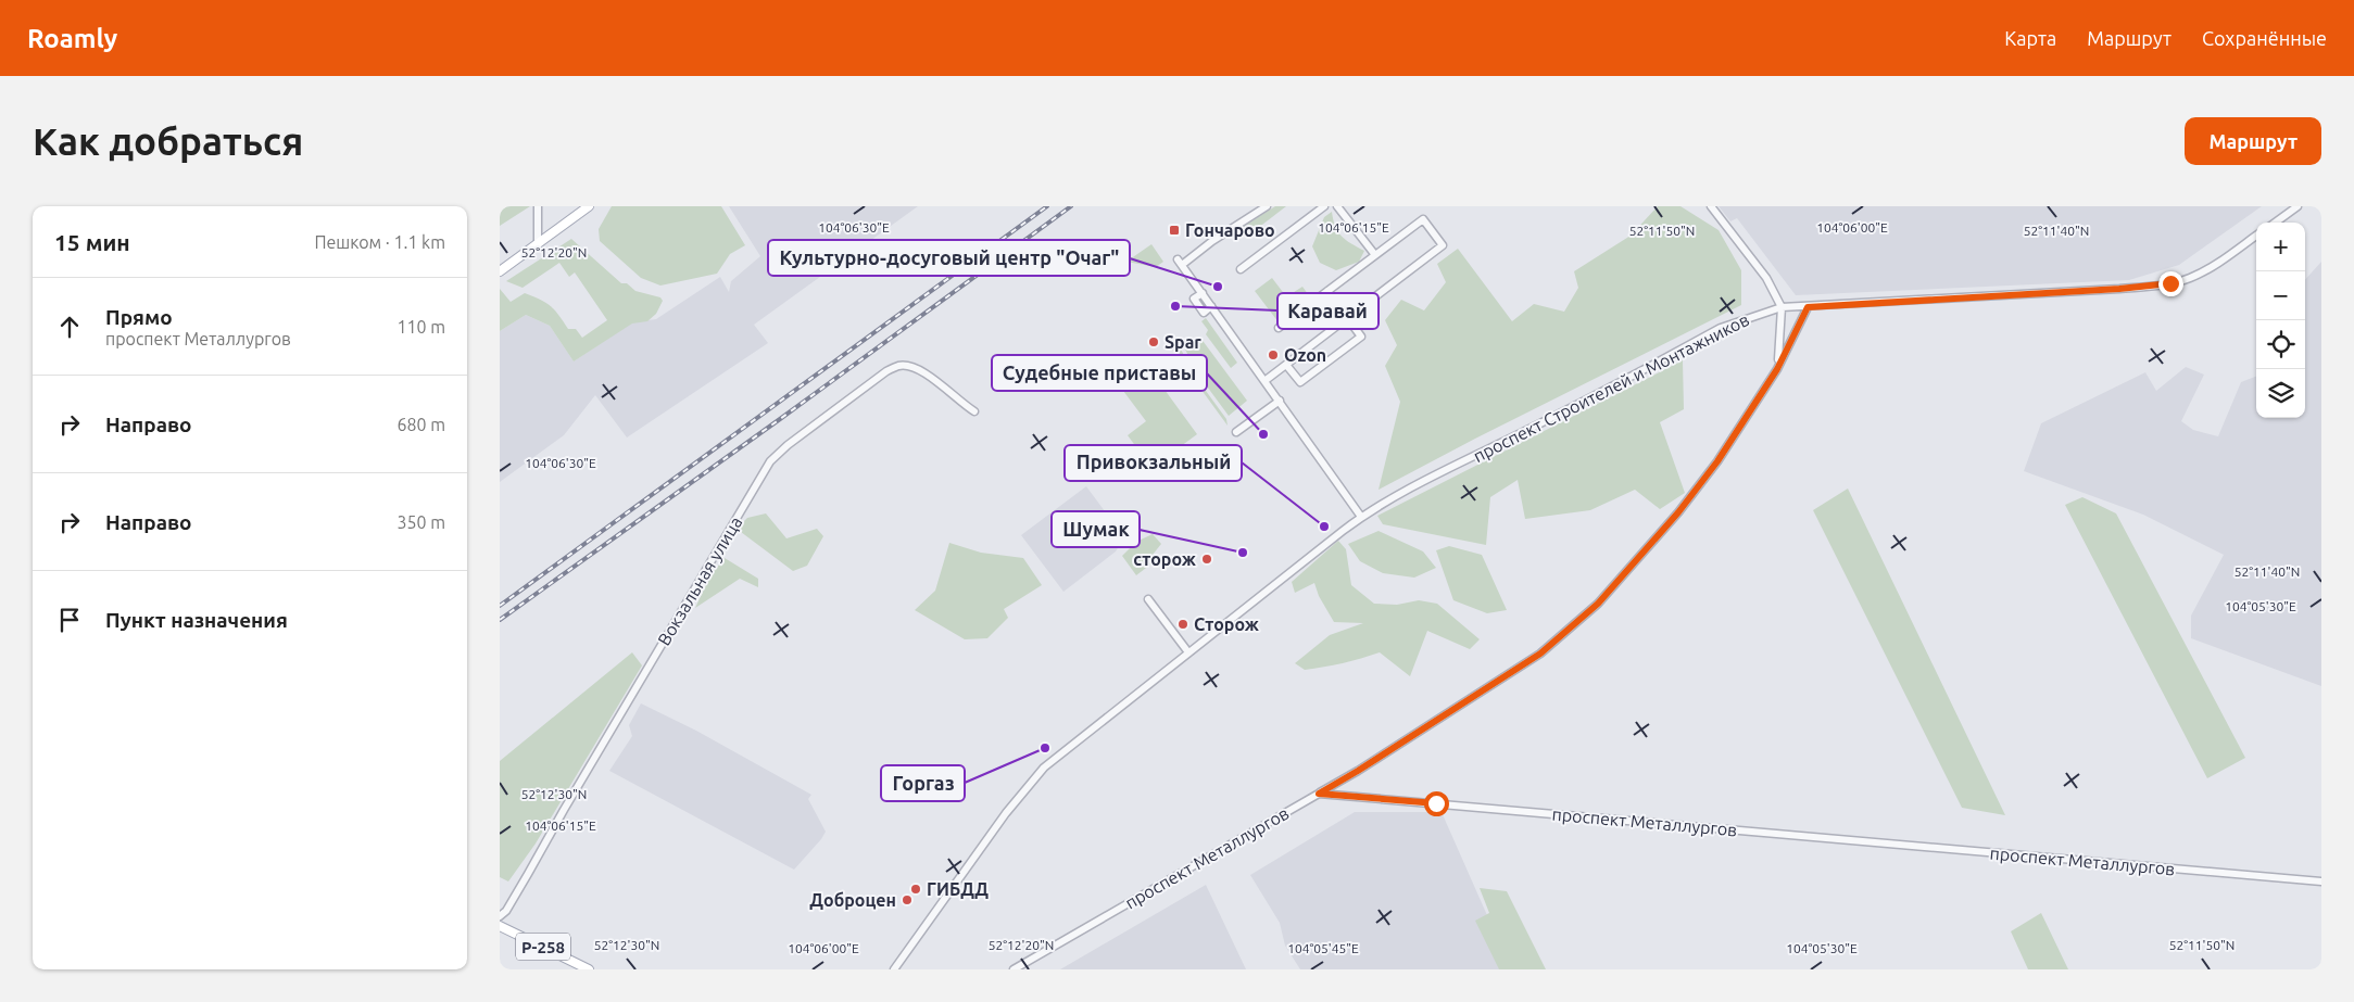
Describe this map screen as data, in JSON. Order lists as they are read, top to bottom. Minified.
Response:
{"streets":{"main road":["Р-258"],"street":["проспект Строителей и Монтажников","Вокзальная улица","проспект Металлургов"]},"places":{"transit":["Гончарово"],"other":["Культурно-досуговый центр \"Очаг\"","Каравай","Spar","Ozon","Судебные приставы","Привокзальный","Шумак","сторож","Сторож","Горгаз","ГИБДД","Доброцен"]},"page":{"header":"Roamly","nav":["Карта","Маршрут","Сохранённые"],"buttons":"Маршрут","title":"Как добраться","heading":["15 мин","Пешком · 1.1 km"],"map_buttons":["+","−"],"list":[["Прямо","проспект Металлургов","110 m"],["Направо","680 m"],["Направо","350 m"],"Пункт назначения"]},"coordinates":["104°06'30\"E","104°06'15\"E","104°06'00\"E","52°11'50\"N","52°11'40\"N","52°12'20\"N","104°05'30\"E","52°12'30\"N","104°05'45\"E"]}
